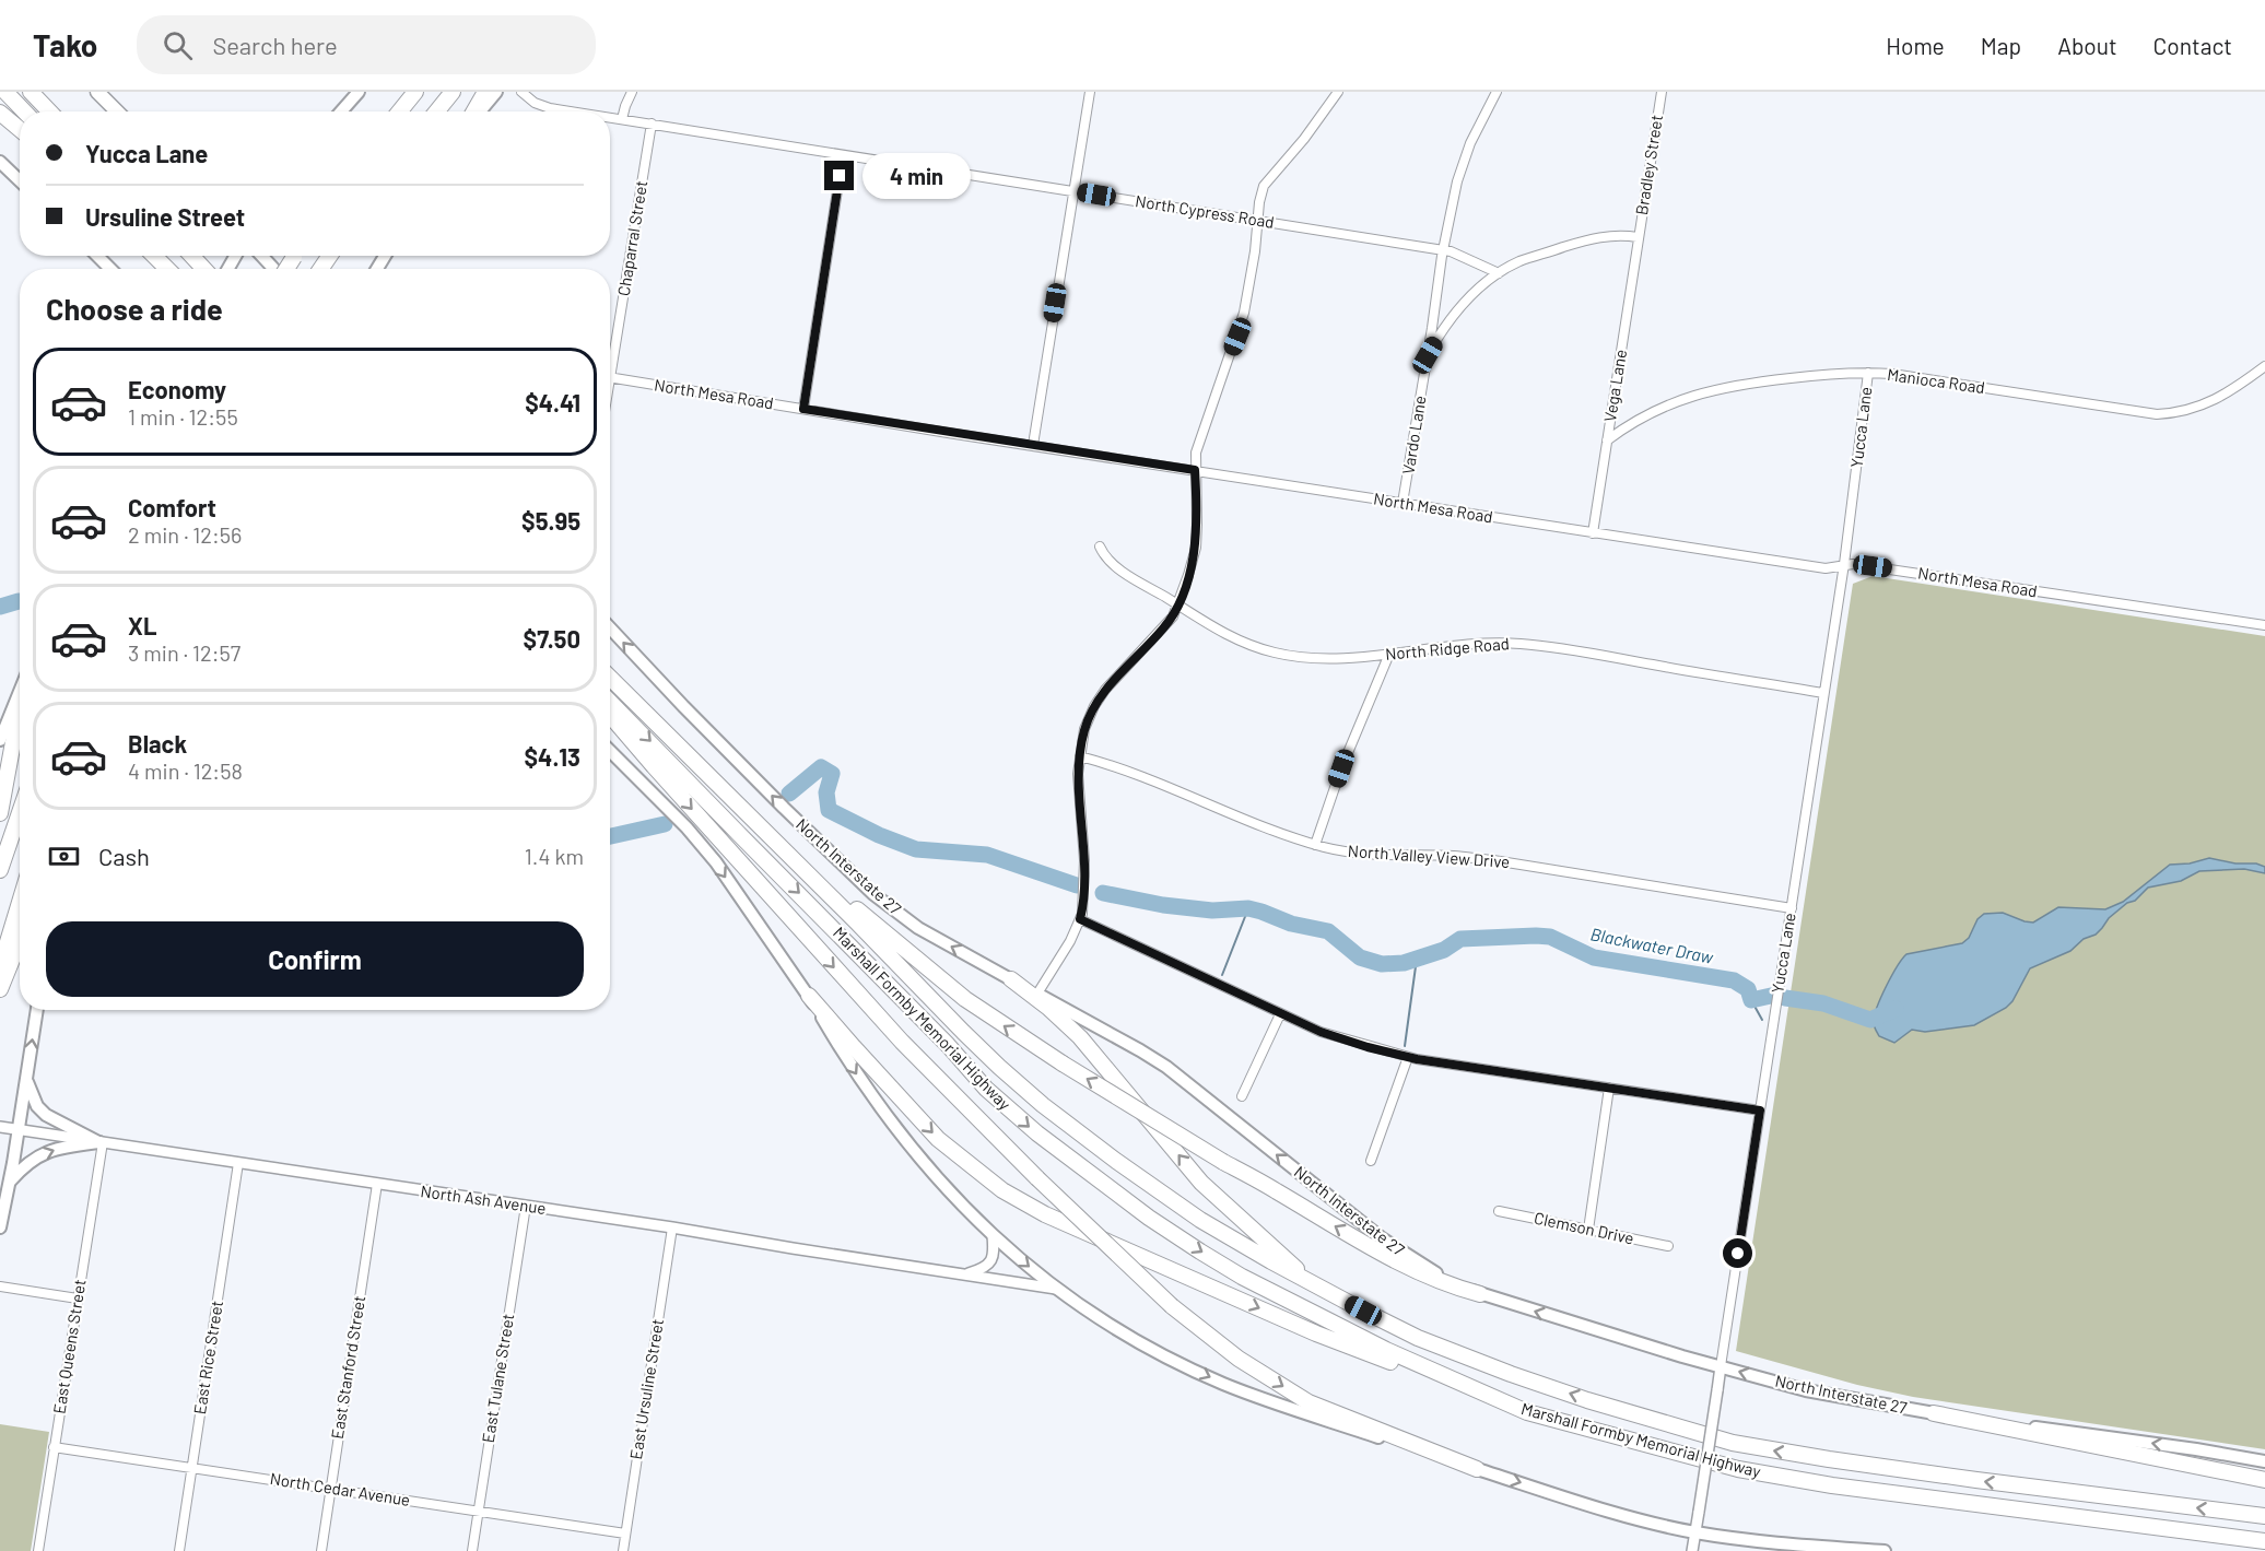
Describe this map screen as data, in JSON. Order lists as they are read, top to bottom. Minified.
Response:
{"streets":{"highway":["Marshall Formby Memorial Highway"],"main road":["North Interstate 27"],"street":["Bradley Street","North Cypress Road","Chaparral Street","Manioca Road","Vega Lane","North Mesa Road","Yucca Lane","Vardo Lane","North Ridge Road","North Valley View Drive","North Ash Avenue","Clemson Drive","East Queens Street","East Rice Street","East Stanford Street","East Tulane Street","East Ursuline Street","North Cedar Avenue"]},"crossings":[["Bradley Street","Vega Lane"],["North Cypress Road","Chaparral Street"],["North Cypress Road","Vardo Lane"],["Manioca Road","Vega Lane"],["Manioca Road","Yucca Lane"],["Vega Lane","North Mesa Road"],["North Mesa Road","Yucca Lane"],["North Mesa Road","Vardo Lane"],["Yucca Lane","North Ridge Road"],["Yucca Lane","North Valley View Drive"],["Yucca Lane","North Interstate 27"],["North Ash Avenue","East Queens Street"],["North Ash Avenue","East Rice Street"],["North Ash Avenue","East Stanford Street"],["North Ash Avenue","East Tulane Street"],["North Ash Avenue","East Ursuline Street"],["East Queens Street","North Cedar Avenue"],["East Rice Street","North Cedar Avenue"],["East Stanford Street","North Cedar Avenue"],["East Tulane Street","North Cedar Avenue"],["East Ursuline Street","North Cedar Avenue"]],"one_way":["North Interstate 27"],"water":["Blackwater Draw"],"page":{"header":"Tako","search":"Search here","nav":["Home","Map","About","Contact"],"banner":["Yucca Lane","Ursuline Street"],"bubble":"4 min","heading":"Choose a ride","list":[{"name":"Economy","note":"1 min · 12:55","value":"$4.41"},{"name":"Comfort","note":"2 min · 12:56","value":"$5.95"},{"name":"XL","note":"3 min · 12:57","value":"$7.50"},{"name":"Black","note":"4 min · 12:58","value":"$4.13"}],"pay":["Cash","1.4 km"],"buttons":"Confirm"}}
